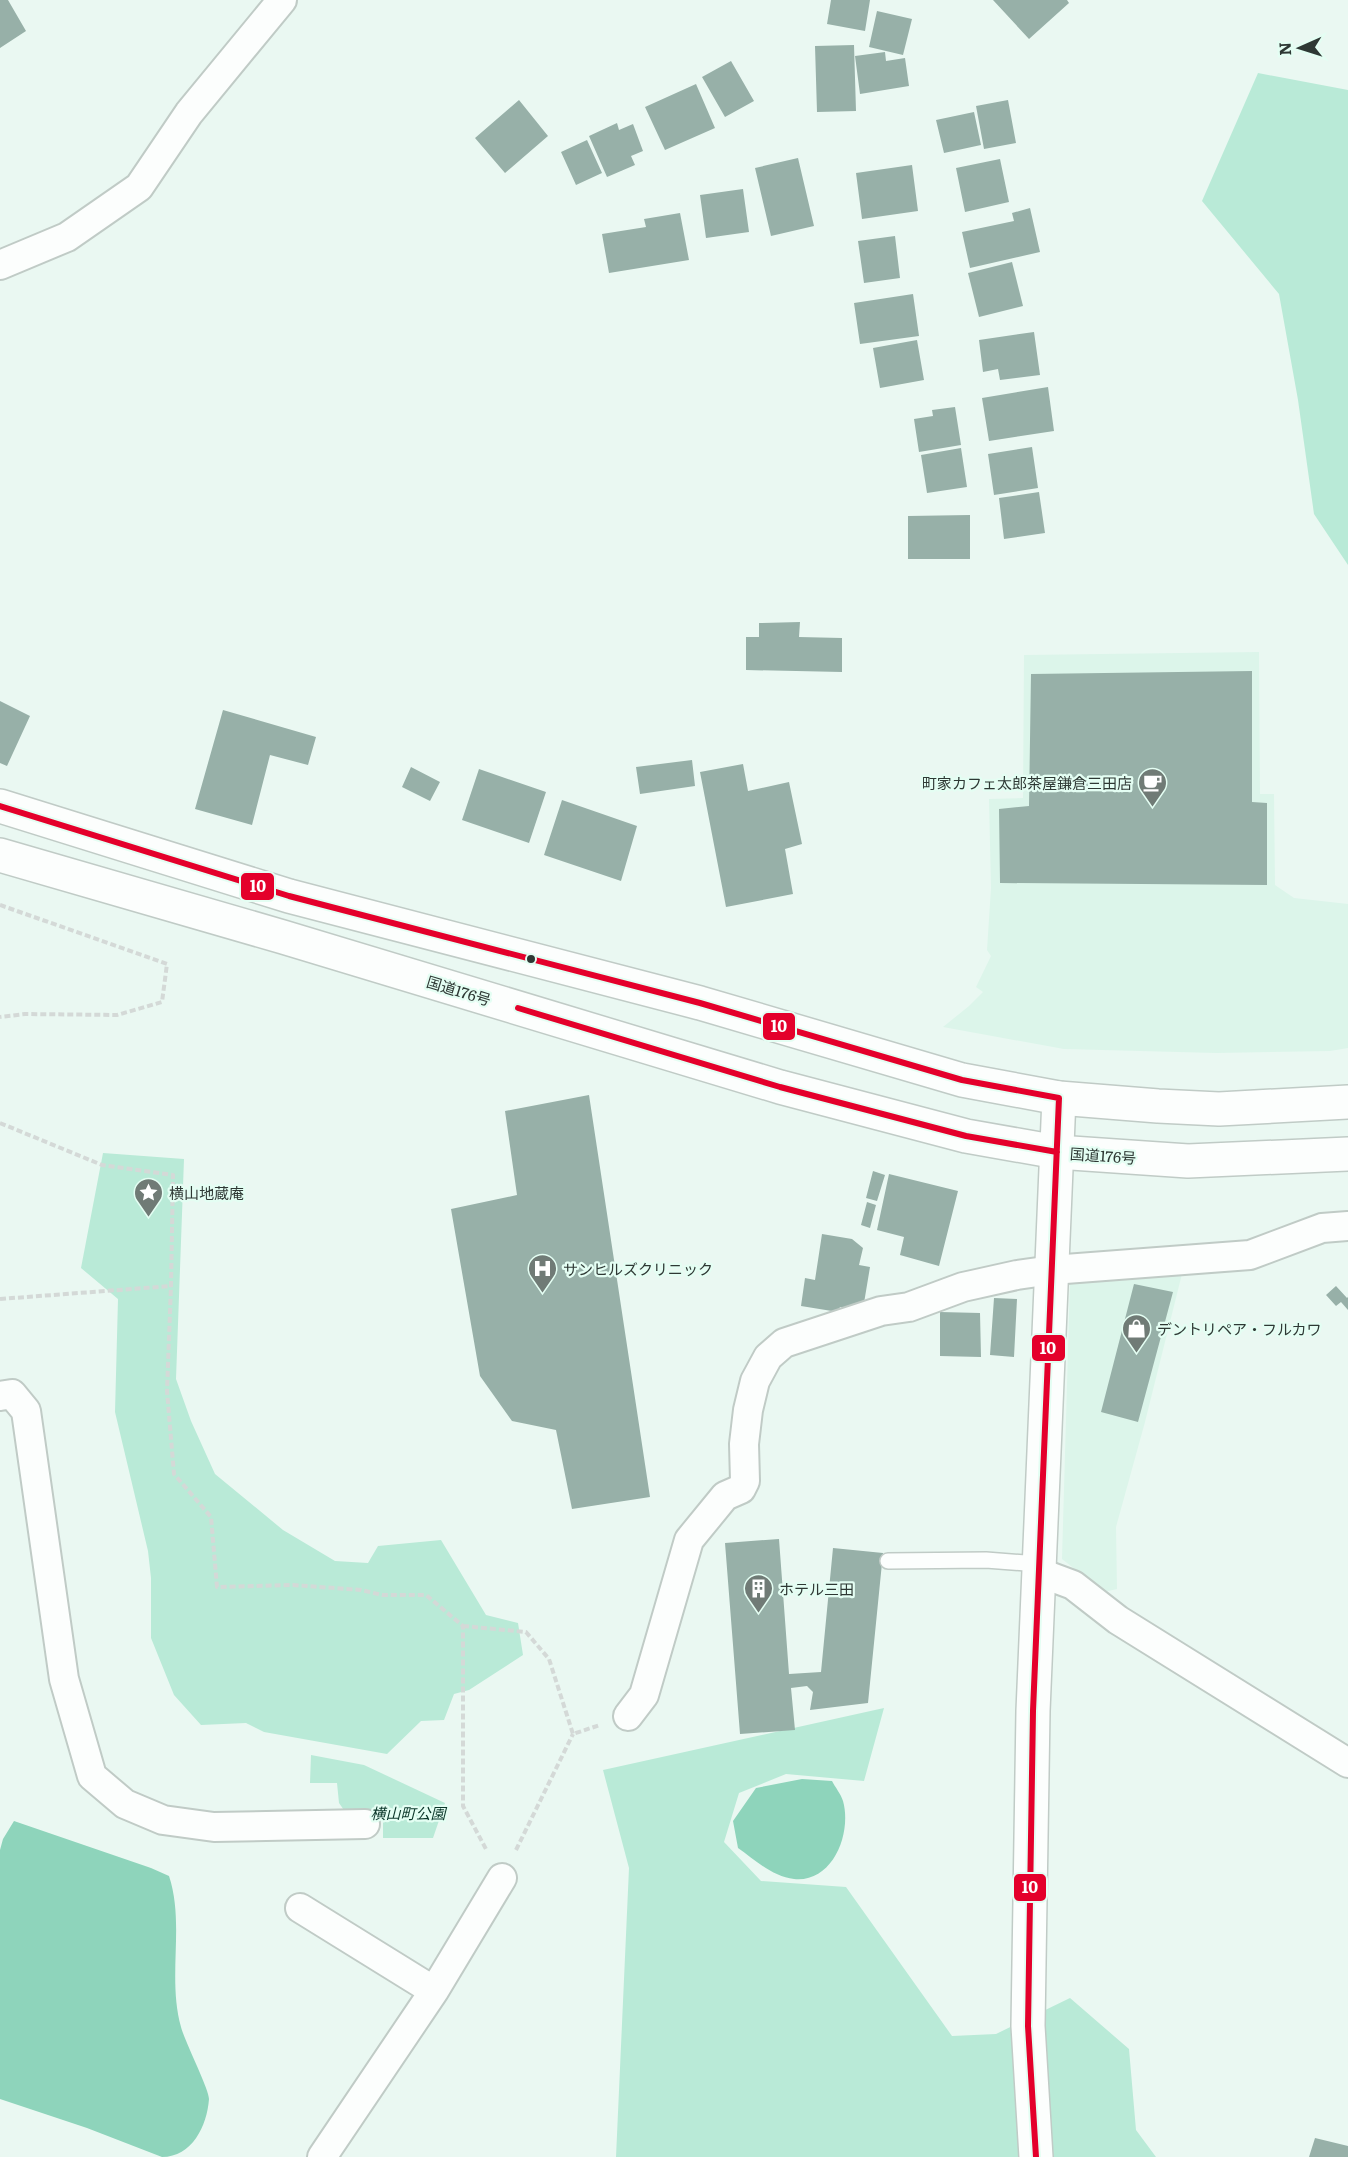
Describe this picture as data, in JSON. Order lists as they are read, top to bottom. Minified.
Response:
{"streets":{"main road":["国道176号"]},"parks":["横山町公園"],"places":{"cafe":["町家カフェ太郎茶屋鎌倉三田店"],"place":["横山地蔵庵"],"hospital":["サンヒルズクリニック"],"shop":["デントリペア・フルカワ"],"building":["ホテル三田"]},"lines":["transit line 10"],"north":"left"}
